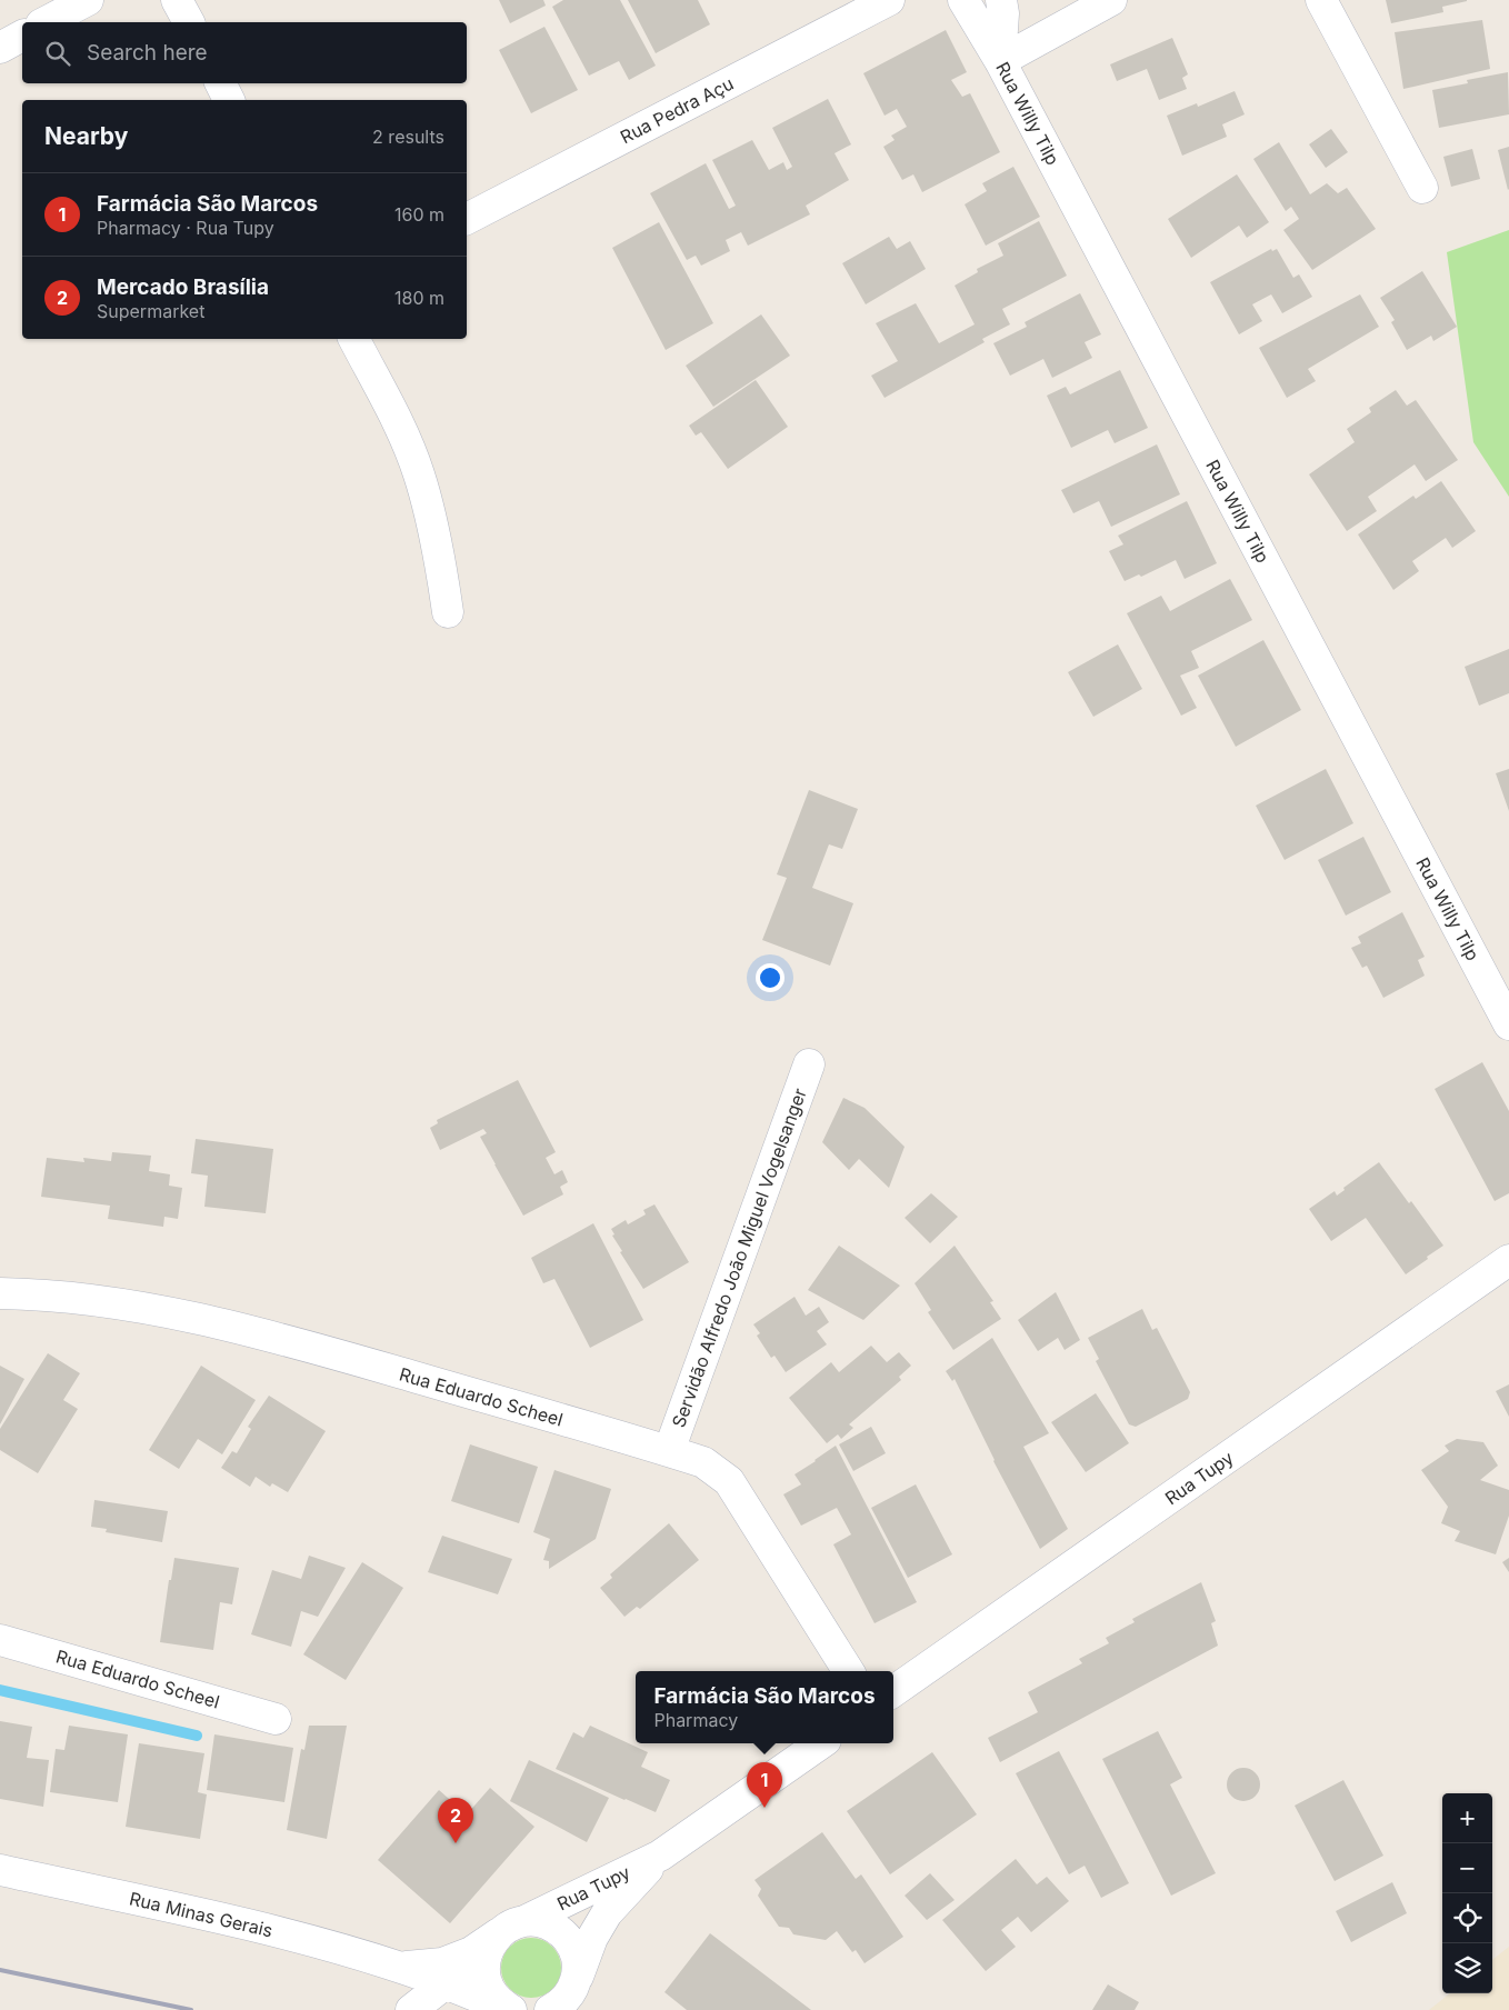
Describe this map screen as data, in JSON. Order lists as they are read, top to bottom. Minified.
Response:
{"streets":{"street":["Rua Pedra Açu","Rua Willy Tilp","Servidão Alfredo João Miguel Vogelsanger","Rua Eduardo Scheel","Rua Tupy","Rua Minas Gerais"]},"crossings":[["Servidão Alfredo João Miguel Vogelsanger","Rua Eduardo Scheel"],["Rua Tupy","Rua Minas Gerais"]],"page":{"search":"Search here","heading":["Nearby","2 results"],"list":[{"mark":"1","name":"Farmácia São Marcos","note":"Pharmacy · Rua Tupy","value":"160 m"},{"mark":"2","name":"Mercado Brasília","note":"Supermarket","value":"180 m"}],"popup":["Farmácia São Marcos","Pharmacy"],"pins":["1","2"],"map_buttons":["+","−"]}}
